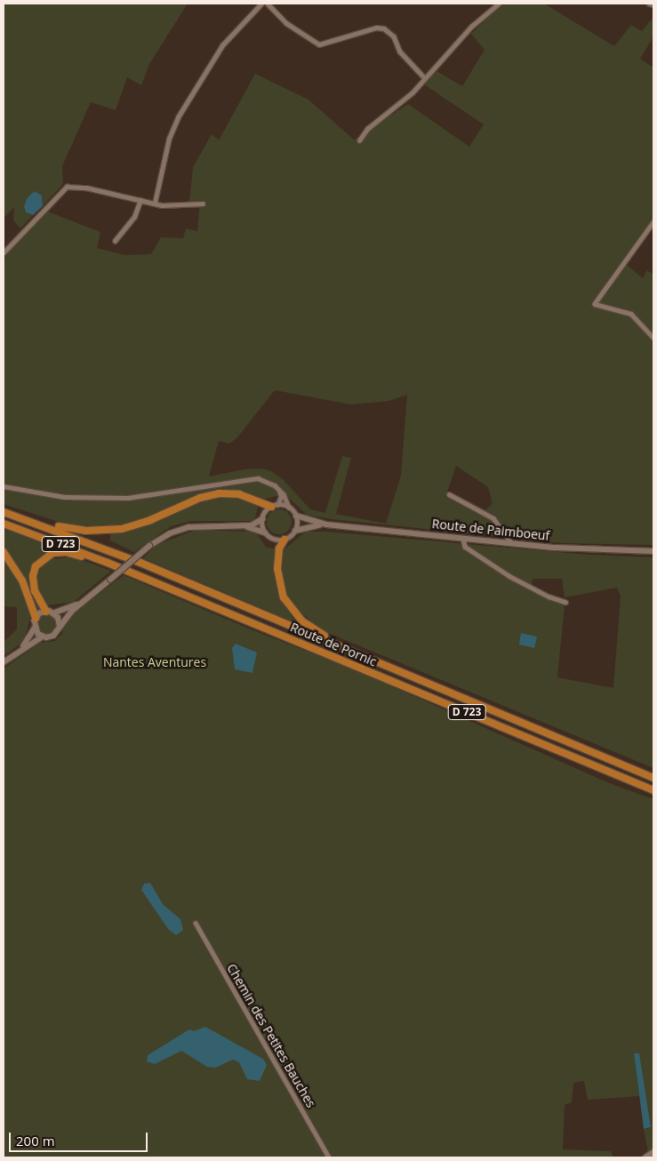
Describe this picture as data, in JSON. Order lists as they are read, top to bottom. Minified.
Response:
{"streets":{"highway":["D 723","Route de Pornic"],"street":["Route de Paimboeuf","Chemin des Petites Bauches"]},"parks":["Nantes Aventures"],"scale_bar":"200 m"}
